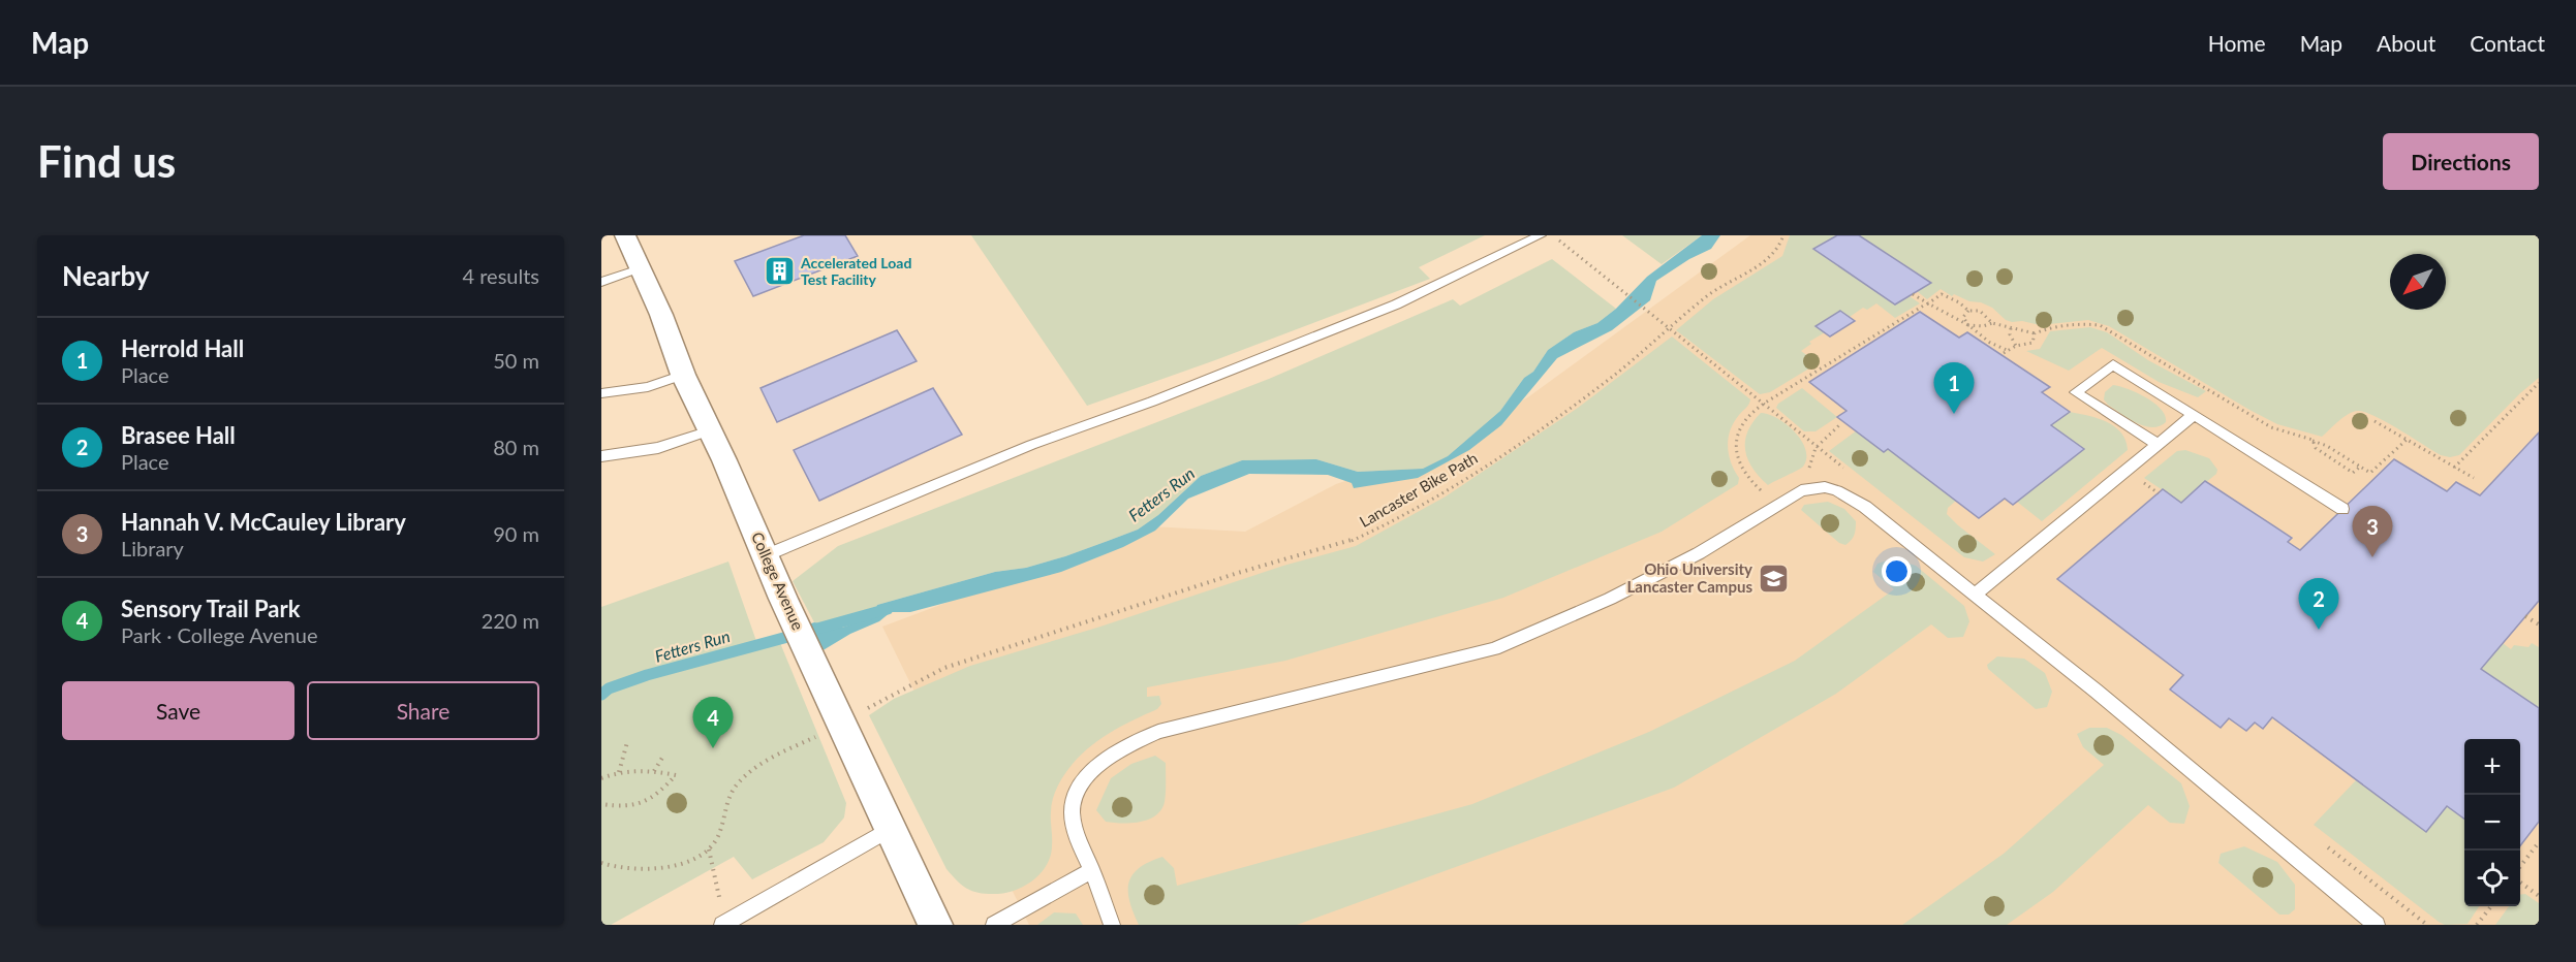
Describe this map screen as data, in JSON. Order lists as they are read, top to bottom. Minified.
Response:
{"streets":{"street":["College Avenue"],"path":["Lancaster Bike Path"]},"water":["Fetters Run"],"places":{"building":["Accelerated Load Test Facility"],"school or university":["Ohio University Lancaster Campus"]},"north":"bottom left","page":{"header":"Map","nav":["Home","Map","About","Contact"],"buttons":["Directions",["Save","Share"]],"title":"Find us","heading":["Nearby","4 results"],"list":[{"mark":"1","name":"Herrold Hall","note":"Place","value":"50 m"},{"mark":"2","name":"Brasee Hall","note":"Place","value":"80 m"},{"mark":"3","name":"Hannah V. McCauley Library","note":"Library","value":"90 m"},{"mark":"4","name":"Sensory Trail Park","note":"Park · College Avenue","value":"220 m"}],"pins":["1","3","2","4"],"map_buttons":["+","−"]}}
